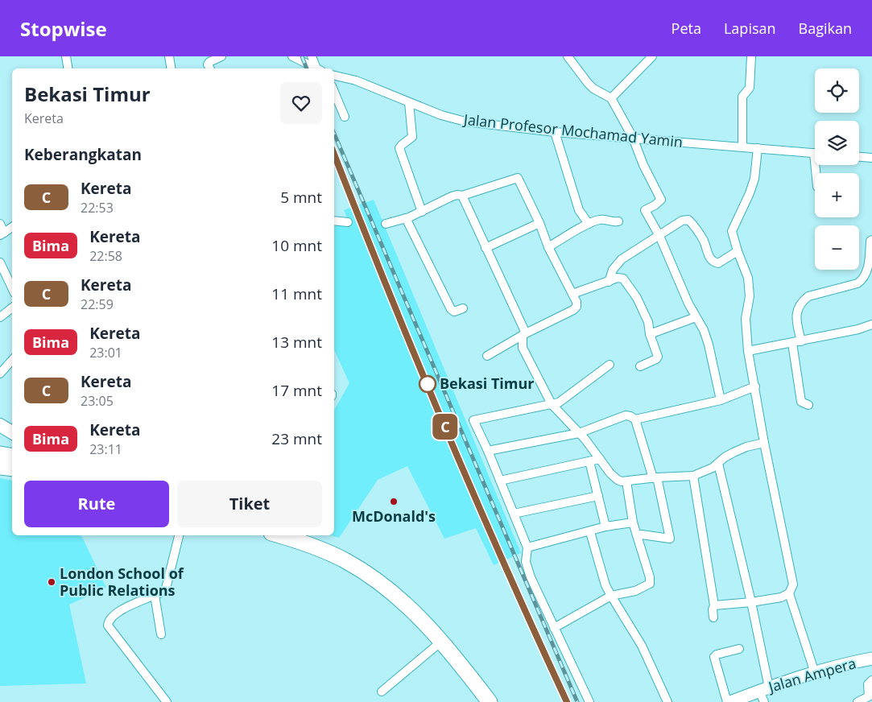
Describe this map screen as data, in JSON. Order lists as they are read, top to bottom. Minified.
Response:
{"streets":{"street":["Jalan Profesor Mochamad Yamin","Jalan Ampera"]},"places":["Bekasi Timur","McDonald's","London School of Public Relations"],"page":{"header":"Stopwise","nav":["Peta","Lapisan","Bagikan"],"on_map":"C","map_buttons":["+","−"],"heading":[["Bekasi Timur","Kereta"],"Keberangkatan"],"list":[{"mark":"C","name":"Kereta","note":"22:53","value":"5 mnt"},{"mark":"Bima","name":"Kereta","note":"22:58","value":"10 mnt"},{"mark":"C","name":"Kereta","note":"22:59","value":"11 mnt"},{"mark":"Bima","name":"Kereta","note":"23:01","value":"13 mnt"},{"mark":"C","name":"Kereta","note":"23:05","value":"17 mnt"},{"mark":"Bima","name":"Kereta","note":"23:11","value":"23 mnt"}],"buttons":["Rute","Tiket"]}}
